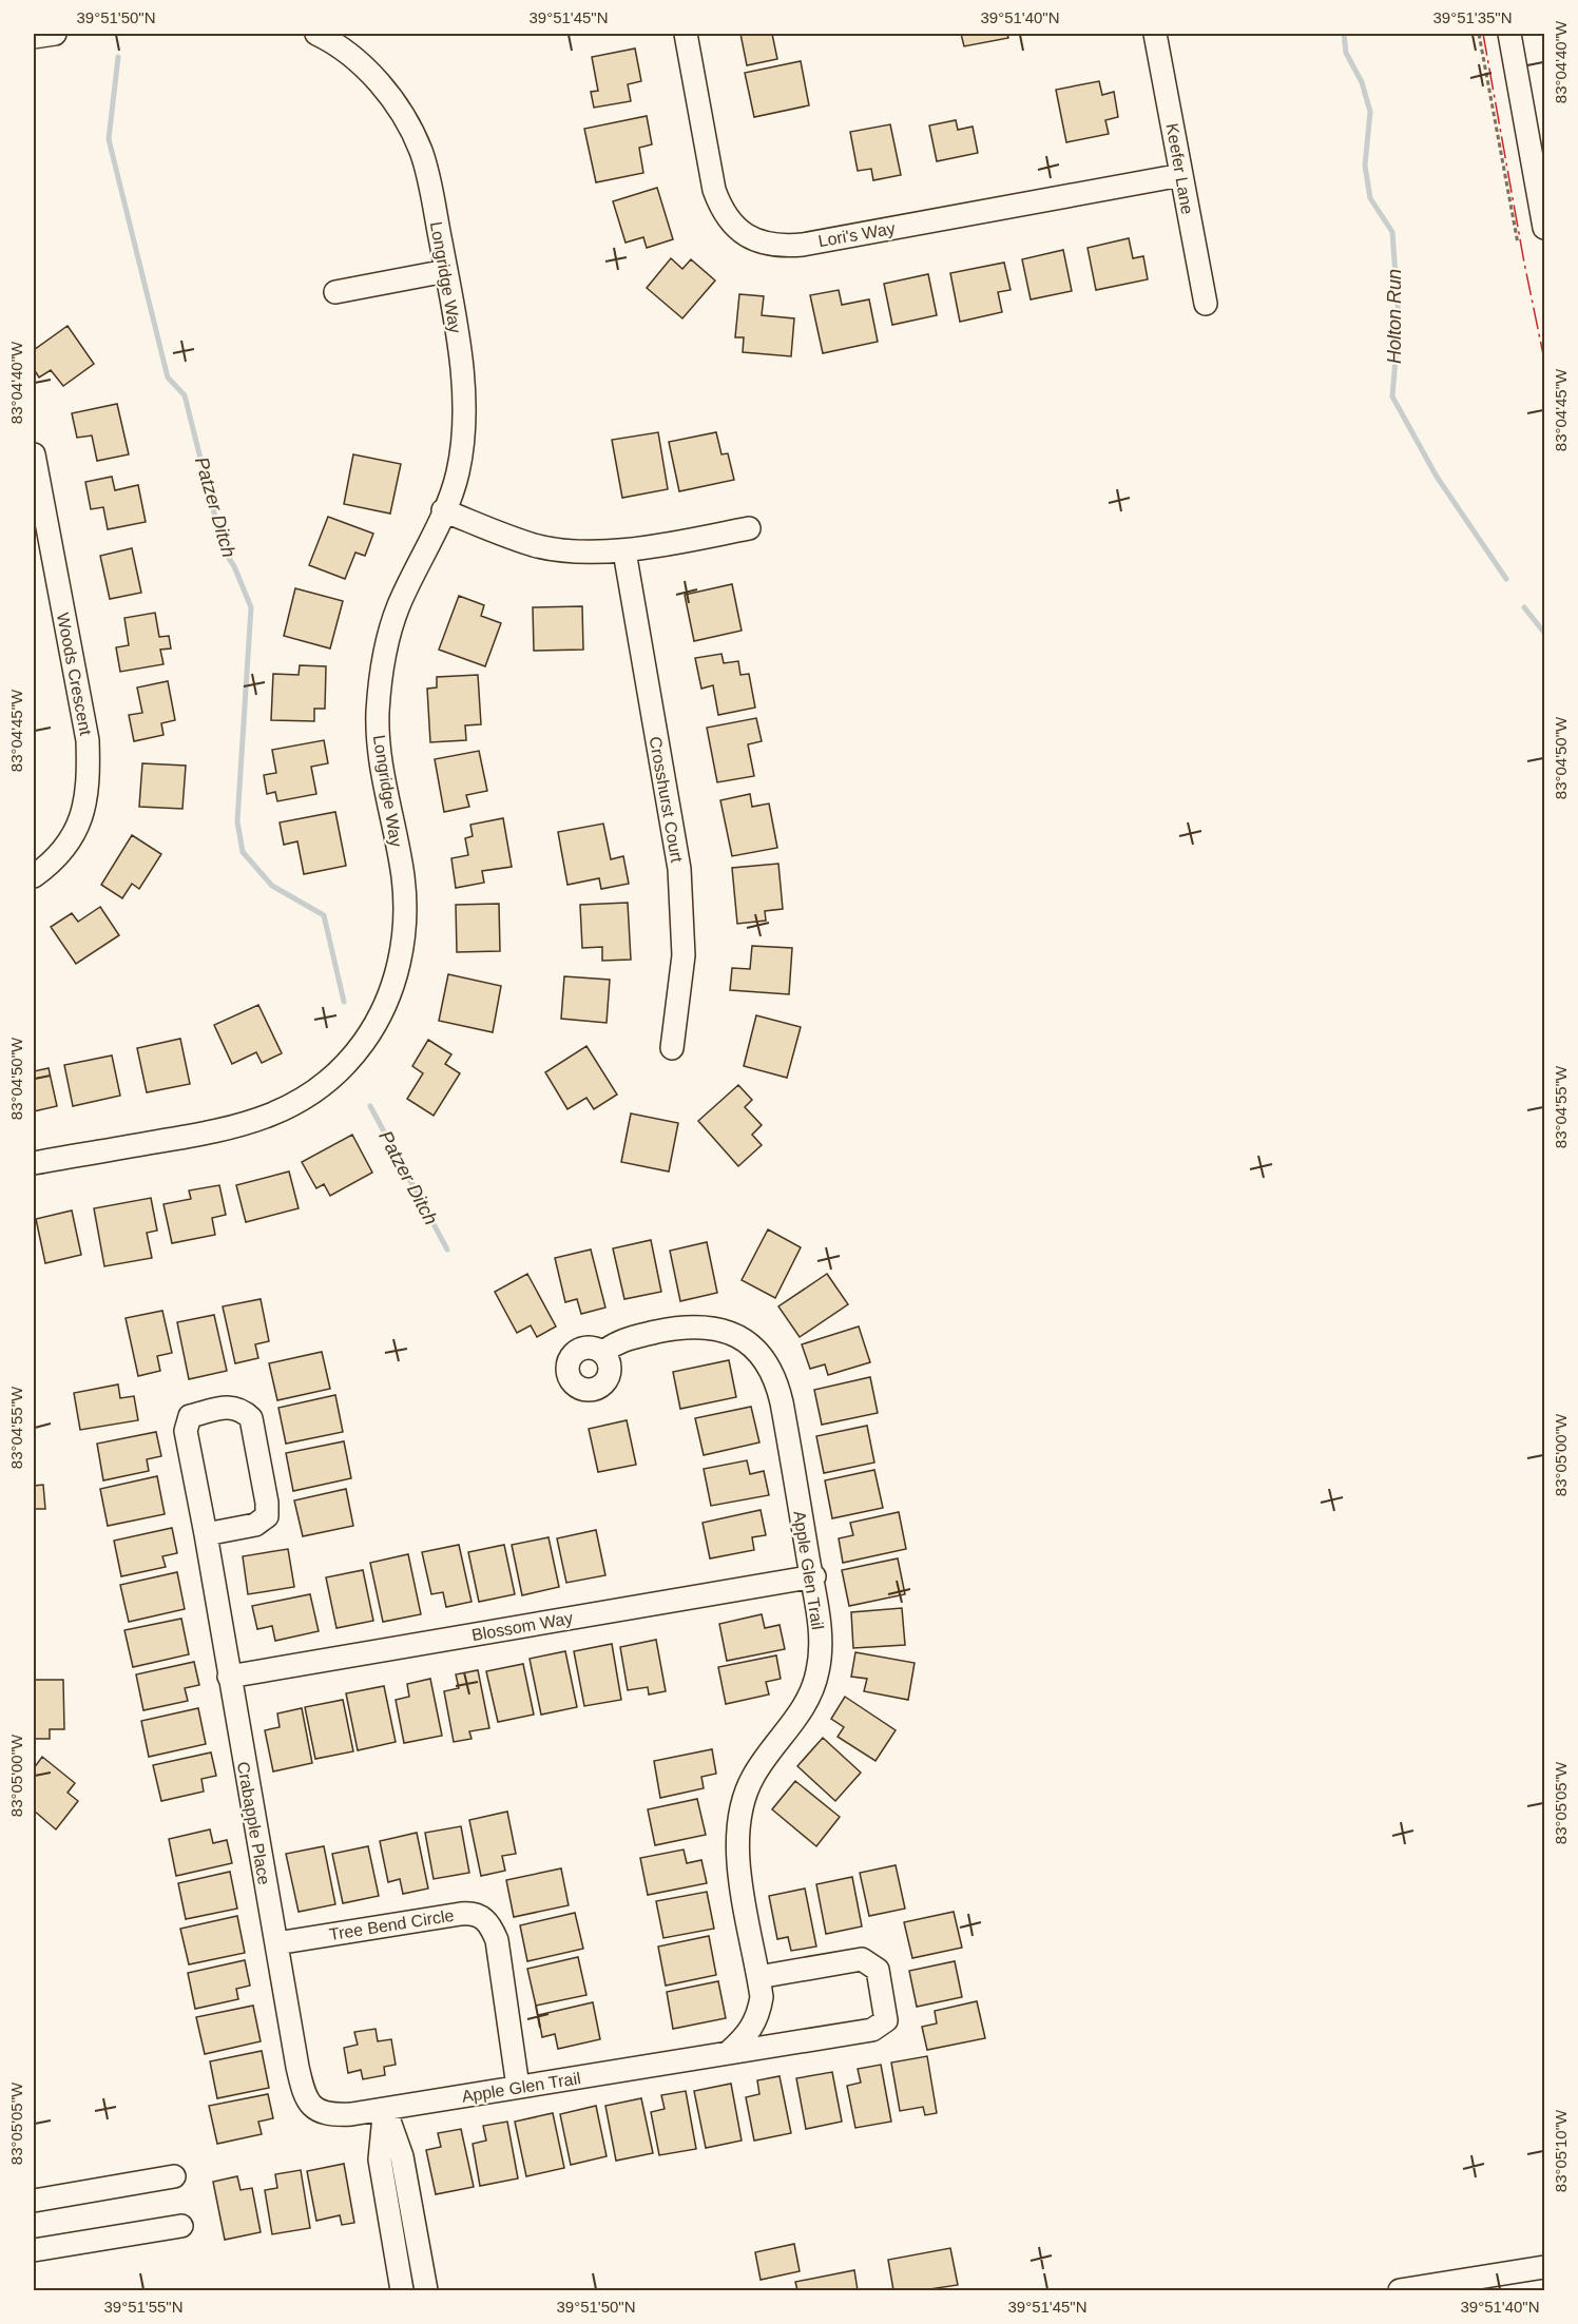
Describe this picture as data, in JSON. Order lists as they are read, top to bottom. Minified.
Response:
{"streets":{"street":["Keefer Lane","Lori's Way","Longridge Way","Woods Crescent","Crosshurst Court","Apple Glen Trail","Blossom Way","Crabapple Place","Tree Bend Circle"]},"crossings":[["Keefer Lane","Lori's Way"],["Apple Glen Trail","Blossom Way"],["Apple Glen Trail","Crabapple Place"],["Apple Glen Trail","Tree Bend Circle"],["Blossom Way","Crabapple Place"],["Crabapple Place","Tree Bend Circle"]],"water":["Holton Run","Patzer Ditch"],"coordinates":["39°51'50\"N","39°51'45\"N","39°51'40\"N","39°51'35\"N","83°04'40\"W","83°04'45\"W","83°04'50\"W","83°04'55\"W","83°05'00\"W","83°05'05\"W","83°05'10\"W","39°51'55\"N"]}
